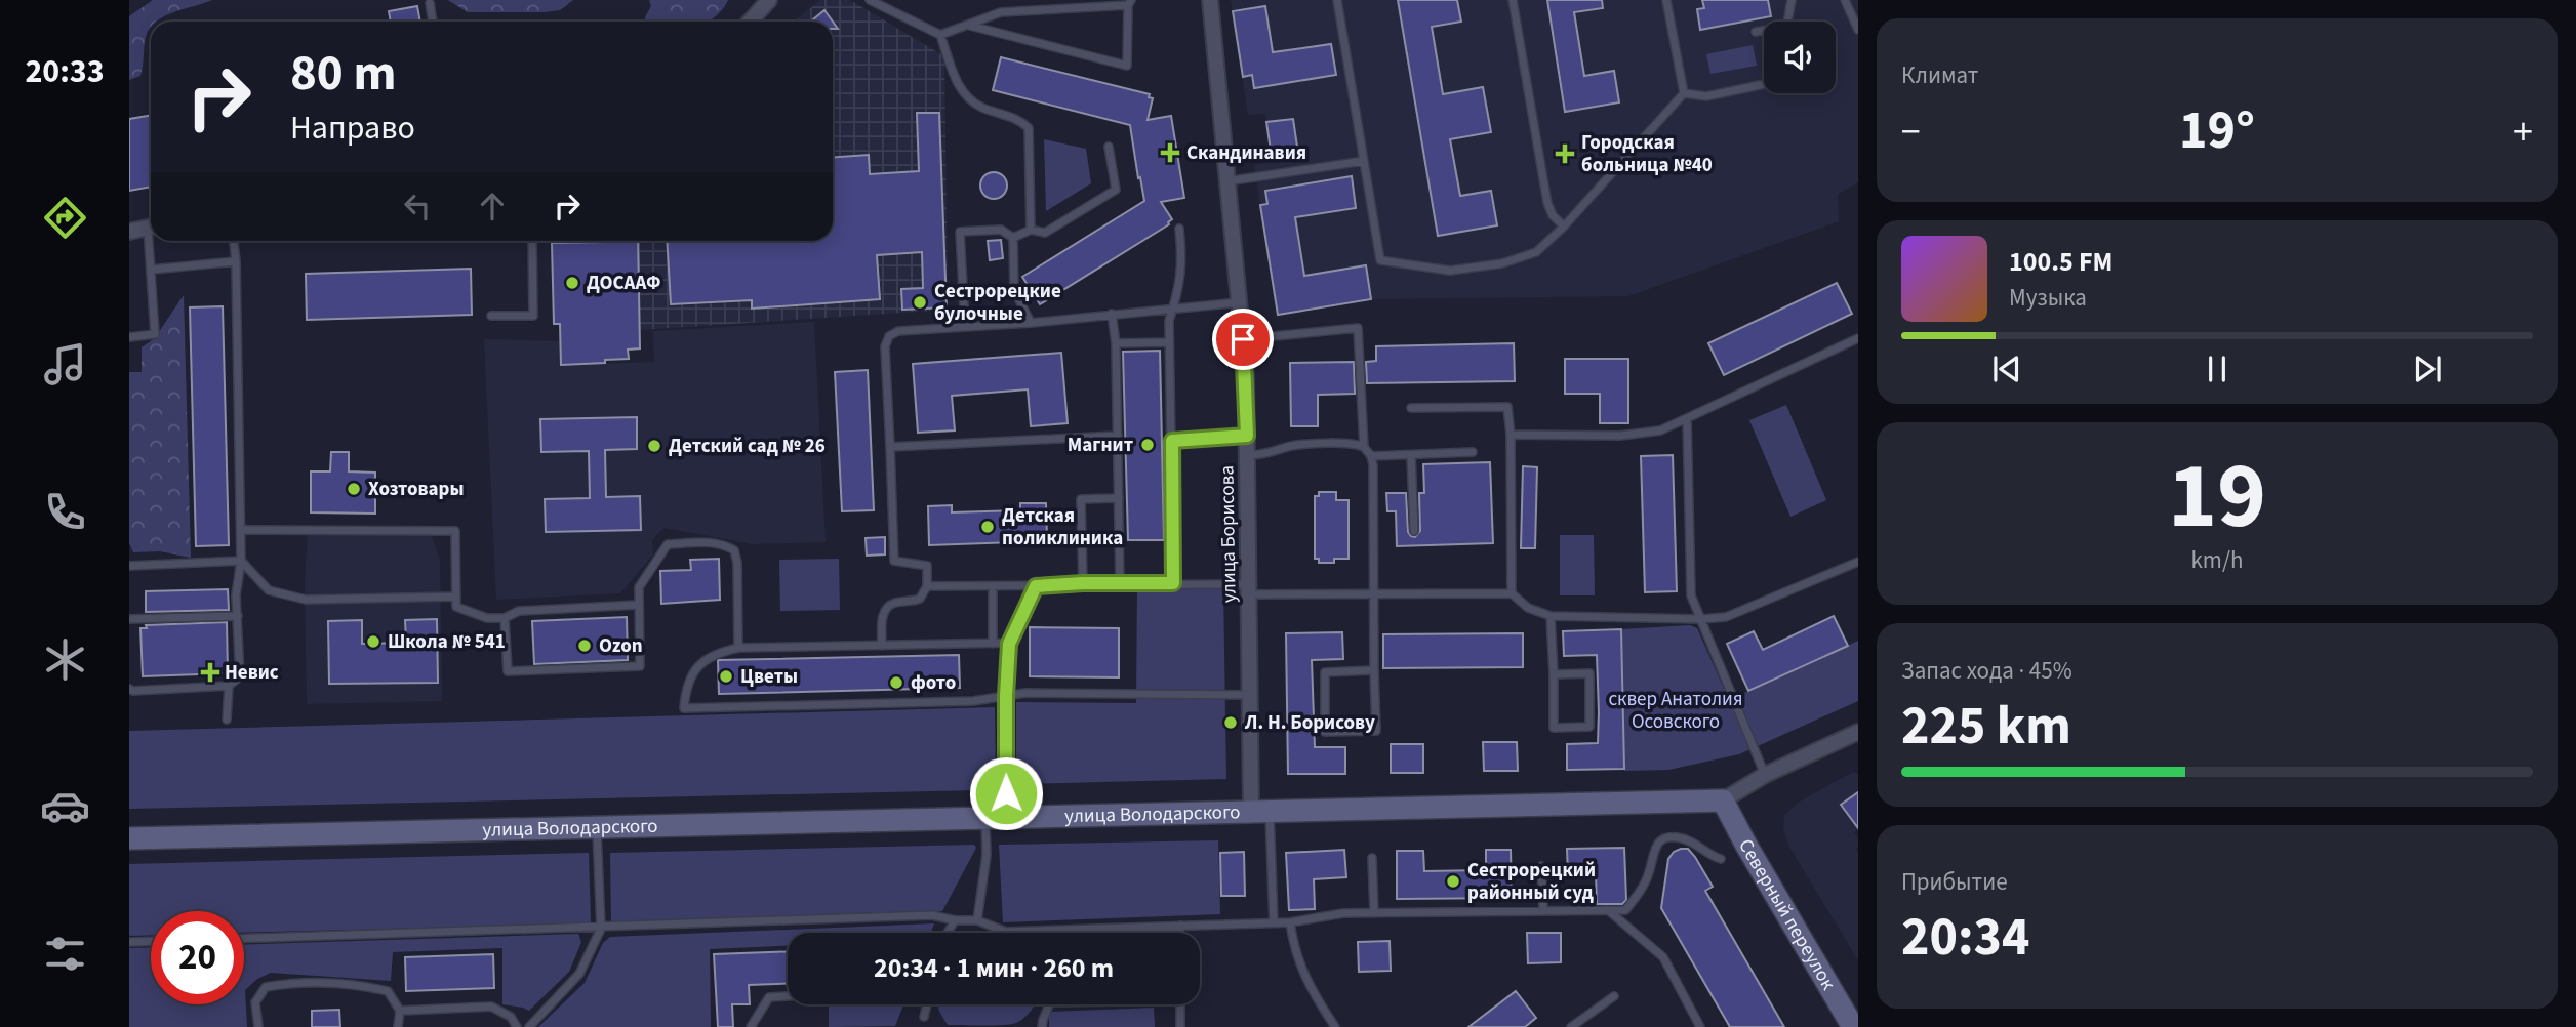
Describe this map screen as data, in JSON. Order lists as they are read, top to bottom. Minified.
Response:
{"streets":{"main road":["улица Володарского","Северный переулок"],"street":["улица Борисова"]},"crossings":[["улица Борисова","улица Володарского"],["улица Володарского","Северный переулок"]],"parks":["сквер Анатолия Осовского"],"places":{"health":["Скандинавия","Городская больница №40","Невис"],"other":["ДОСААФ","Сестрорецкие булочные","Магнит","Детский сад № 26","Хозтовары","Детская поликлиника","Школа № 541","Ozon","Цветы","фото","Л. Н. Борисову","Сестрорецкий районный суд"]},"page":{"tabs":"20:33","tile":["Климат",["19","km/h"],["Запас хода · 45%","225 km"],["Прибытие","20:34"]],"turn":["80 m","Направо"],"heat":["−","19°","+"],"song":["100.5 FM","Музыка"],"limit":"20","trip":"20:34 · 1 мин · 260 m"}}
